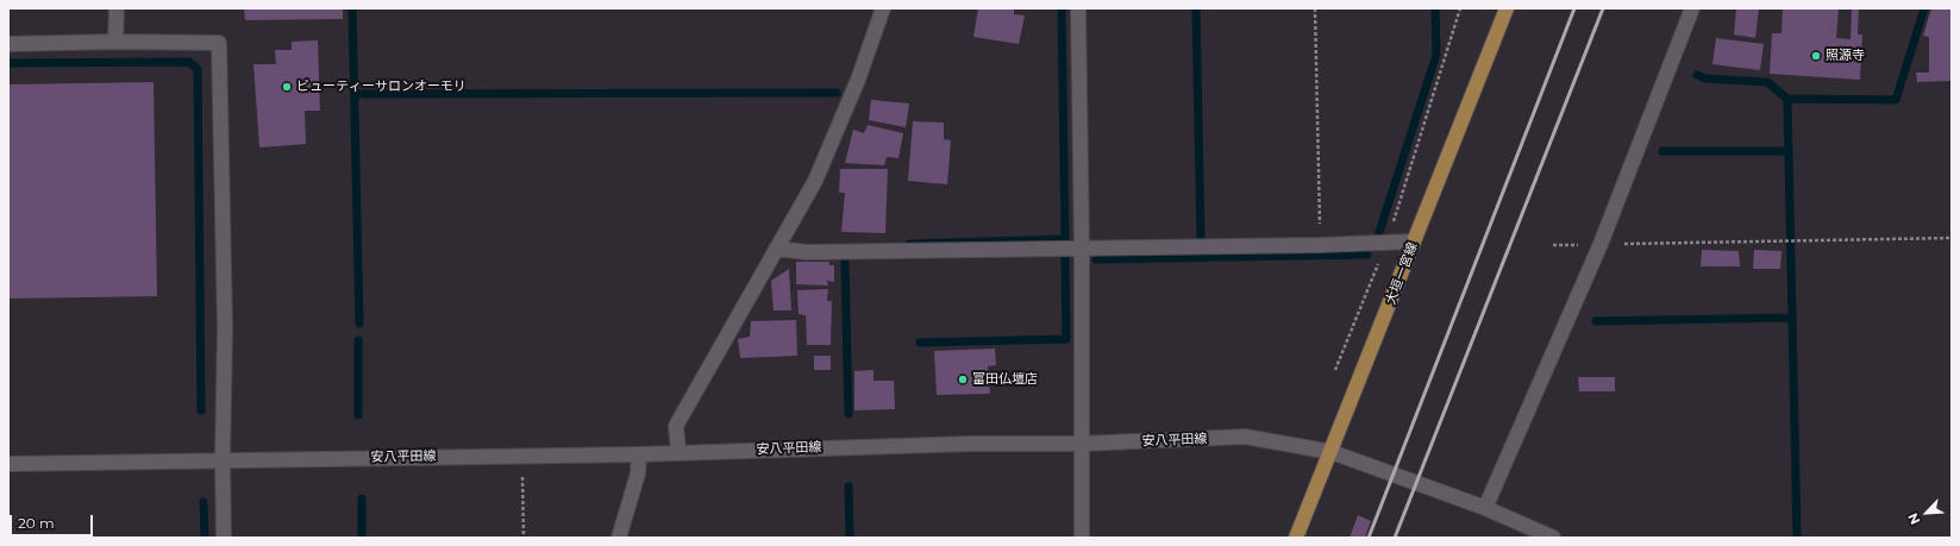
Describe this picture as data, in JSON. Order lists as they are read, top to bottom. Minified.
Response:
{"streets":{"main road":["大垣一宮線"],"street":["安八平田線"]},"crossings":[["大垣一宮線","安八平田線"]],"places":["照源寺","ビューティーサロンオーモリ","富田仏壇店"],"scale_bar":"20 m","north":"bottom left"}
